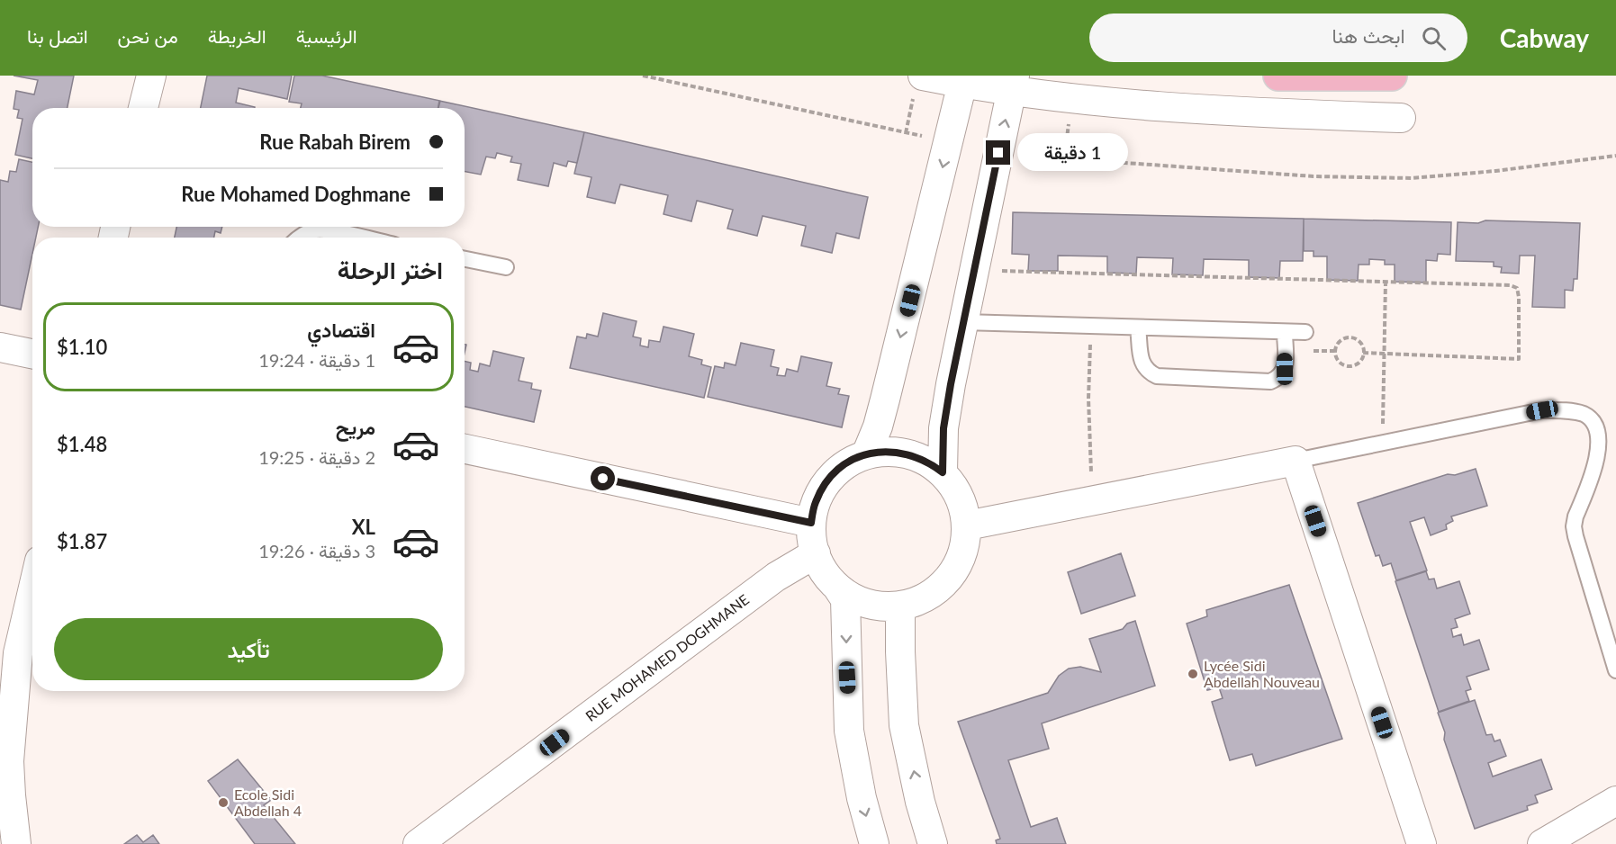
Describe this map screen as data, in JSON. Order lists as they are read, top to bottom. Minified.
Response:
{"streets":{"street":["RUE MOHAMED DOGHMANE"]},"places":["Lycée Sidi Abdellah Nouveau","Ecole Sidi Abdellah 4"],"page":{"header":"Cabway","search":"ابحث هنا","nav":["الرئيسية","الخريطة","من نحن","اتصل بنا"],"banner":["Rue Rabah Birem","Rue Mohamed Doghmane"],"bubble":"1 دقيقة","heading":"اختر الرحلة","list":[{"name":"اقتصادي","note":"1 دقيقة · 19:24","value":"$1.10"},{"name":"مريح","note":"2 دقيقة · 19:25","value":"$1.48"},{"name":"XL","note":"3 دقيقة · 19:26","value":"$1.87"}],"buttons":"تأكيد"}}
